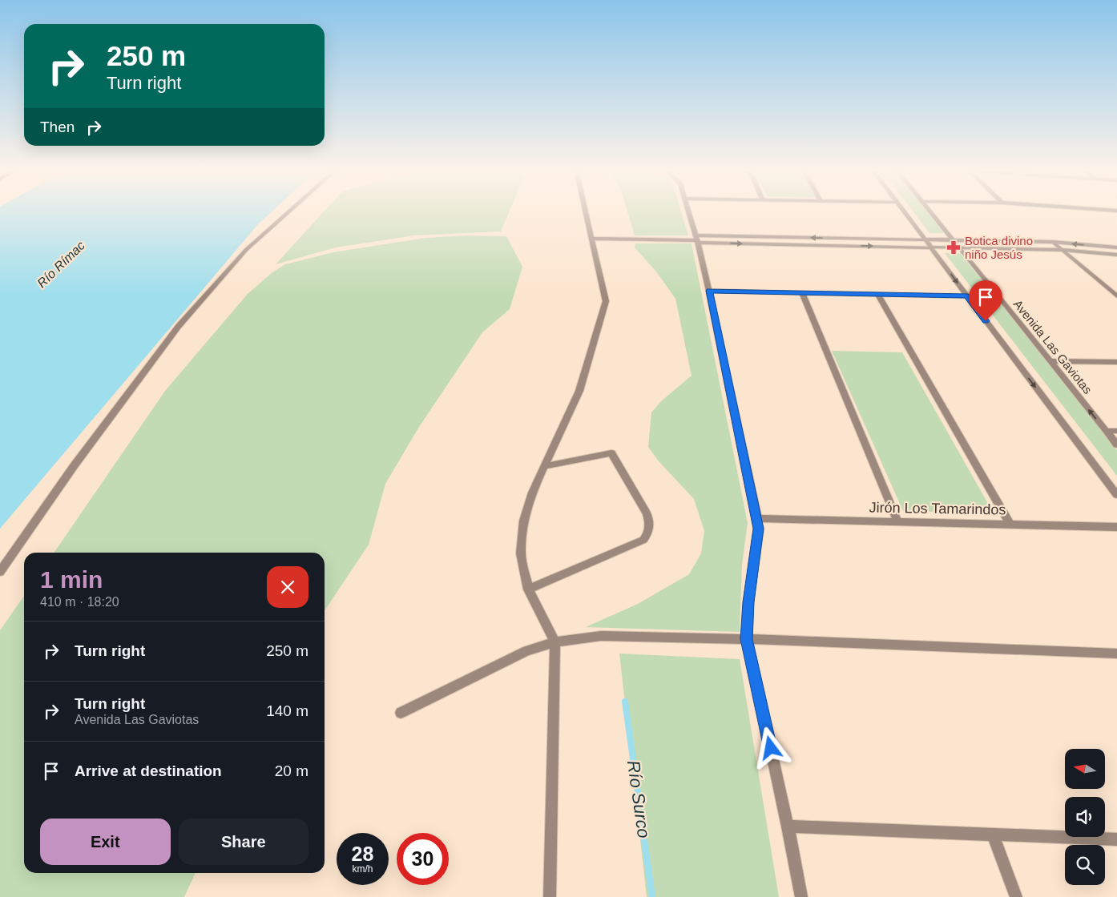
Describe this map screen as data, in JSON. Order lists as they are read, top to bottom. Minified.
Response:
{"streets":{"street":["Avenida Las Gaviotas","Jirón Los Tamarindos"]},"water":["Río Rímac","Río Surco"],"places":{"pharmacy":["Botica divino niño Jesús"]},"north":"left","page":{"turn":["250 m","Turn right"],"then":"Then","heading":["1 min","410 m · 18:20"],"list":[{"name":"Turn right","value":"250 m"},{"name":"Turn right","note":"Avenida Las Gaviotas","value":"140 m"},{"name":"Arrive at destination","value":"20 m"}],"buttons":["Exit","Share"],"speed":"28 km/h","limit":"30"}}
